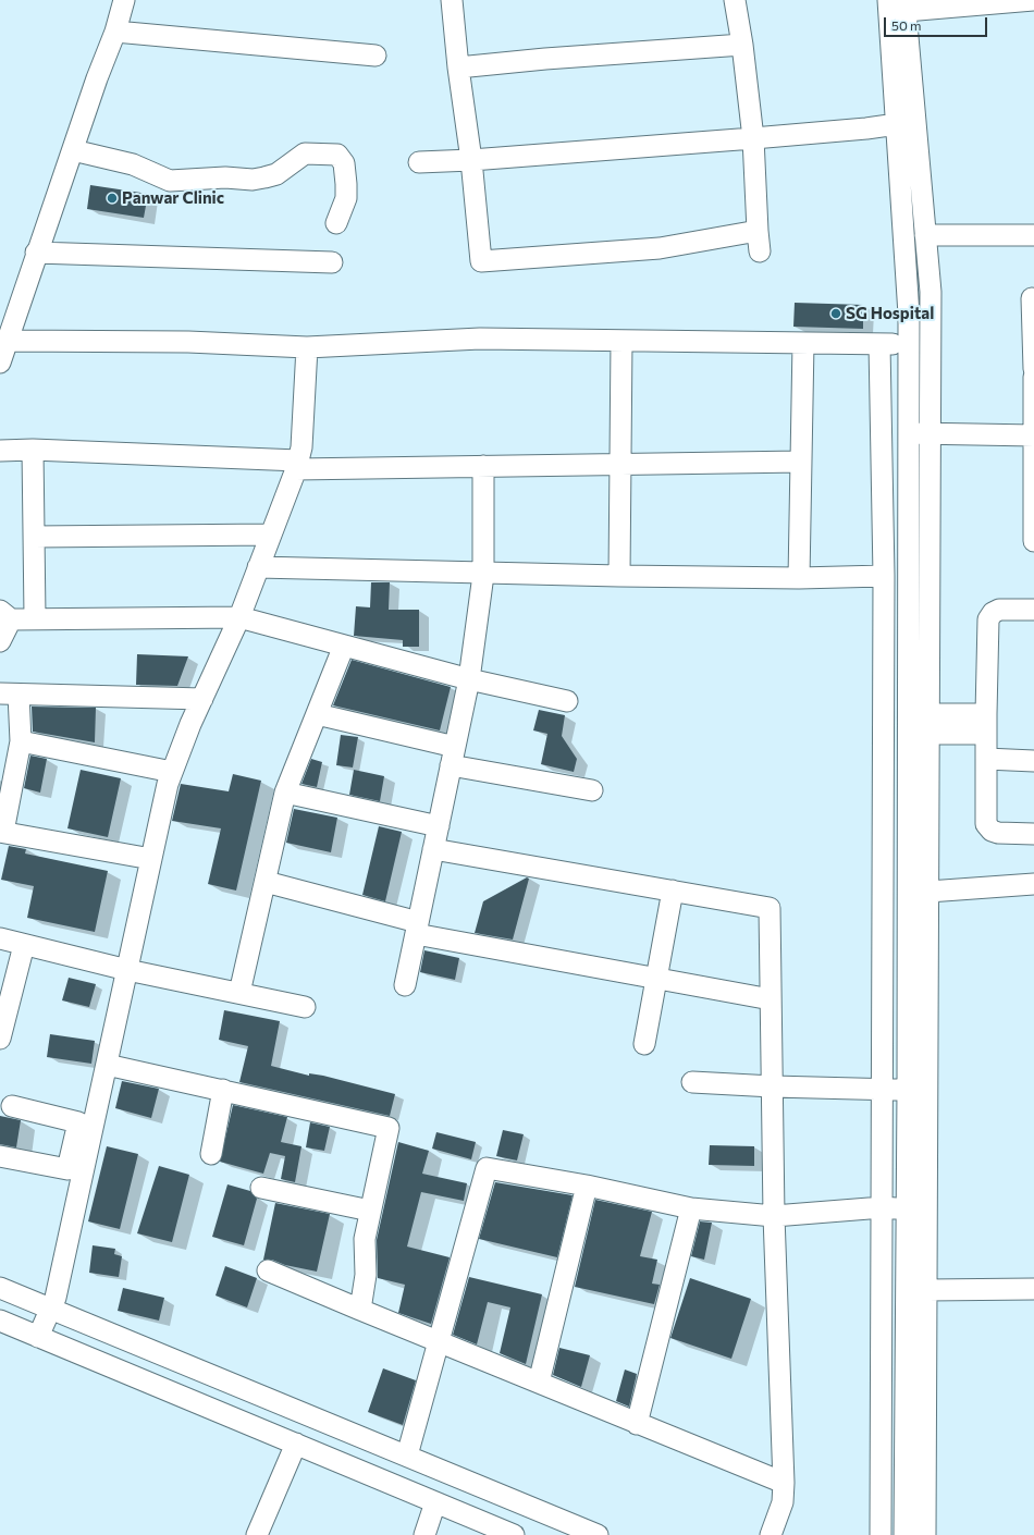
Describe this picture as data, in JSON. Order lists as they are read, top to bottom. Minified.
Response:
{"places":["Panwar Clinic","SG Hospital"],"scale_bar":"50 m"}
